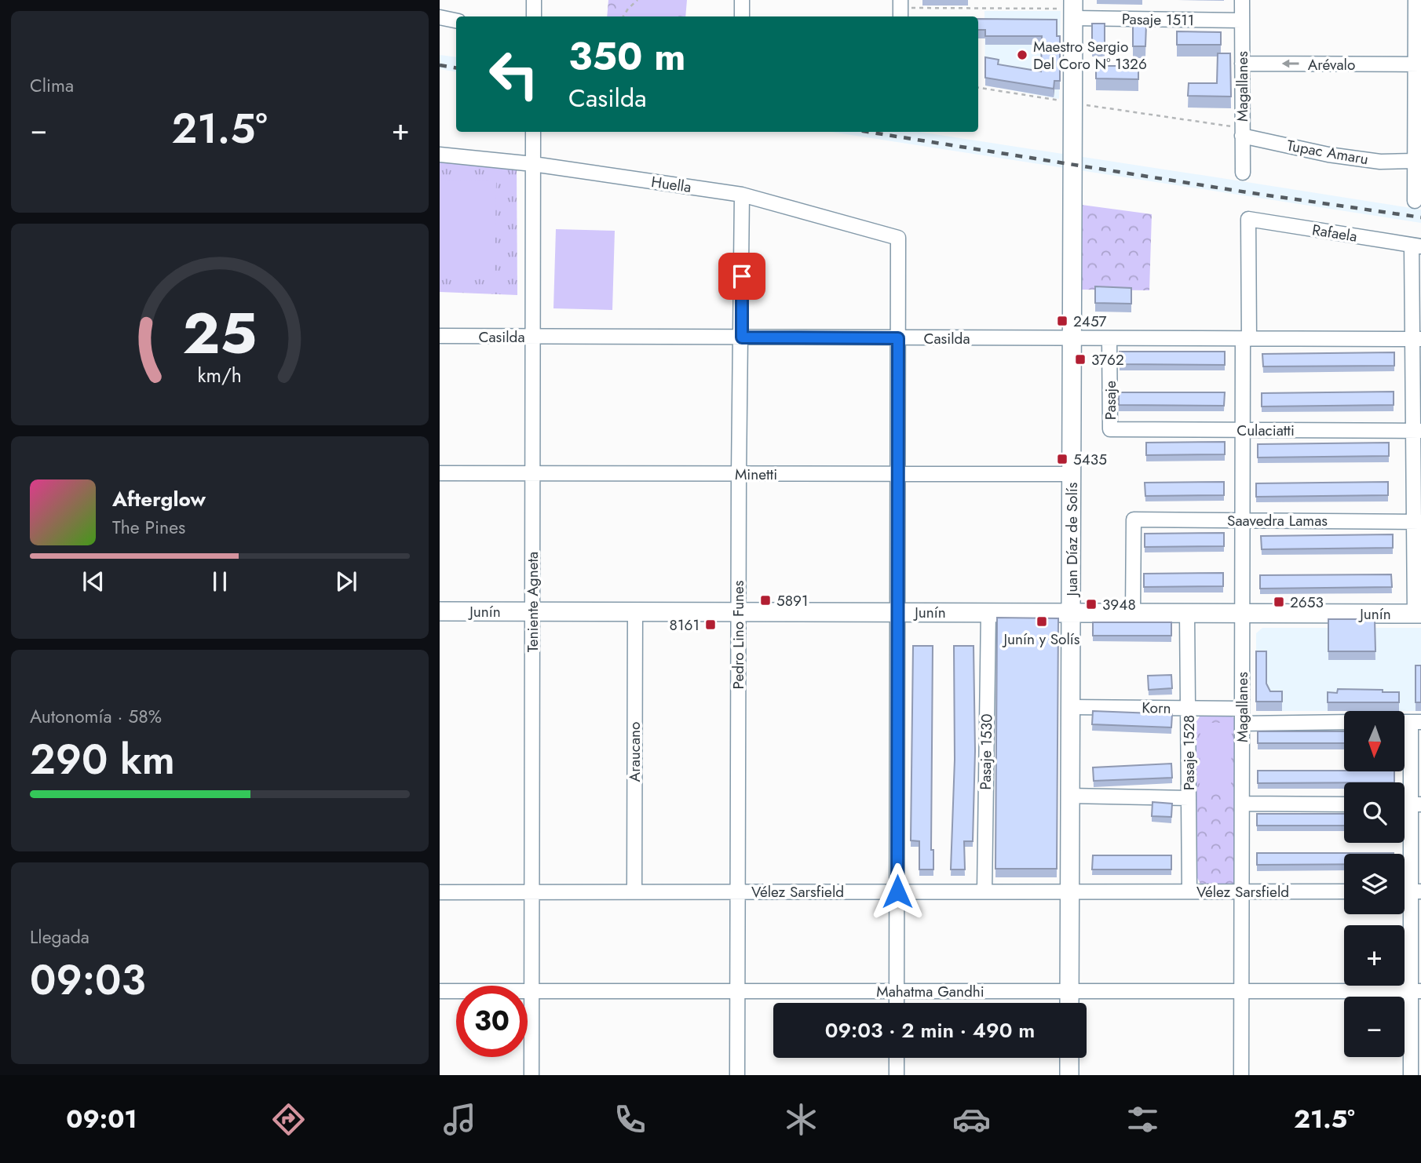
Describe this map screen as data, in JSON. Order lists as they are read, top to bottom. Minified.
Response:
{"streets":{"main road":["Juan Díaz de Solís","Junín"],"street":["Pasaje 1511","Arévalo","Magallanes","Tupac Amaru","Huella","Rafaela","Casilda","Pasaje","Culaciatti","Minetti","Saavedra Lamas","Teniente Agneta","Pedro Lino Funes","Korn","Araucano","Pasaje 1530","Pasaje 1528","Vélez Sarsfield","Mahatma Gandhi"]},"crossings":[["Pasaje 1511","Magallanes"],["Pasaje 1511","Juan Díaz de Solís"],["Arévalo","Magallanes"],["Magallanes","Tupac Amaru"],["Magallanes","Rafaela"],["Magallanes","Casilda"],["Magallanes","Culaciatti"],["Magallanes","Saavedra Lamas"],["Magallanes","Junín"],["Magallanes","Korn"],["Magallanes","Vélez Sarsfield"],["Magallanes","Mahatma Gandhi"],["Huella","Casilda"],["Huella","Teniente Agneta"],["Huella","Pedro Lino Funes"],["Casilda","Pasaje"],["Casilda","Juan Díaz de Solís"],["Casilda","Teniente Agneta"],["Casilda","Pedro Lino Funes"],["Pasaje","Culaciatti"],["Minetti","Juan Díaz de Solís"],["Minetti","Teniente Agneta"],["Minetti","Pedro Lino Funes"],["Saavedra Lamas","Junín"],["Juan Díaz de Solís","Junín"],["Juan Díaz de Solís","Korn"],["Juan Díaz de Solís","Vélez Sarsfield"],["Juan Díaz de Solís","Mahatma Gandhi"],["Teniente Agneta","Junín"],["Teniente Agneta","Vélez Sarsfield"],["Teniente Agneta","Mahatma Gandhi"],["Junín","Pedro Lino Funes"],["Junín","Araucano"],["Junín","Pasaje 1530"],["Junín","Pasaje 1528"],["Pedro Lino Funes","Vélez Sarsfield"],["Pedro Lino Funes","Mahatma Gandhi"],["Korn","Pasaje 1528"],["Araucano","Vélez Sarsfield"],["Pasaje 1530","Vélez Sarsfield"],["Pasaje 1528","Vélez Sarsfield"]],"one_way":["Arévalo"],"places":{"other":["Maestro Sergio Del Coro N° 1326"],"transit":["2457","3762","5435","5891","2653","3948","Junín y Solís","8161"]},"north":"bottom","page":{"tile":["Clima",["Autonomía · 58%","290 km"],["Llegada","09:03"]],"turn":["350 m","Casilda"],"heat":["−","21.5°","+"],"song":["Afterglow","The Pines"],"map_buttons":["+","−"],"limit":"30","trip":"09:03 · 2 min · 490 m","tabs":["09:01","21.5°"],"gauge":["25","km/h"]}}
